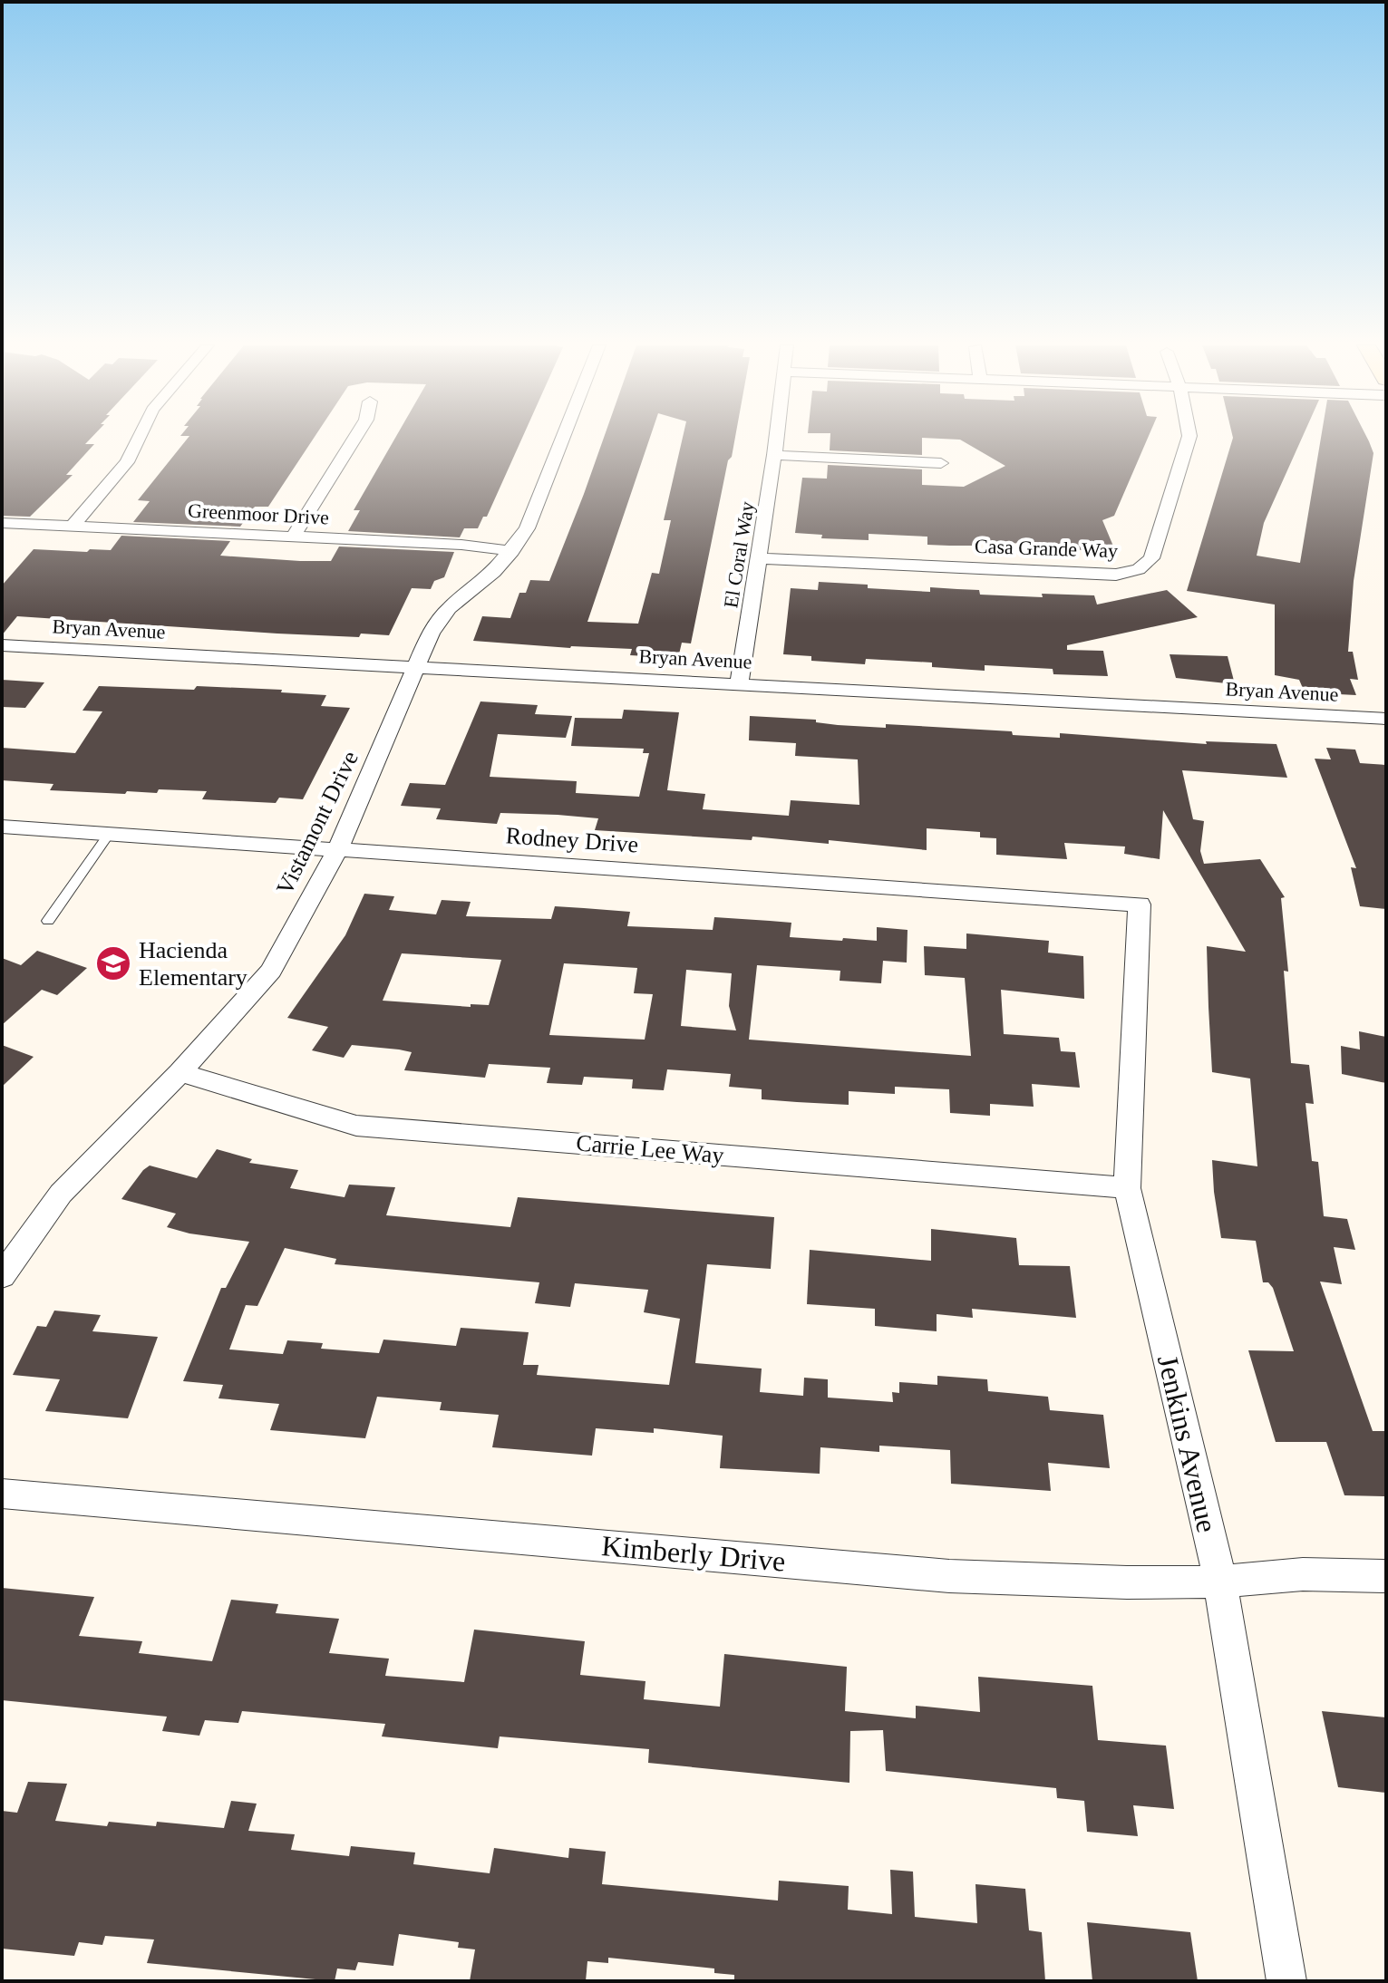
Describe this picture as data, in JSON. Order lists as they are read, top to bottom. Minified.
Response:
{"streets":{"street":["Greenmoor Drive","Casa Grande Way","El Coral Way","Bryan Avenue","Vistamont Drive","Rodney Drive","Carrie Lee Way","Jenkins Avenue","Kimberly Drive"]},"crossings":[["Greenmoor Drive","Vistamont Drive"],["Casa Grande Way","El Coral Way"],["El Coral Way","Bryan Avenue"],["Bryan Avenue","Vistamont Drive"],["Vistamont Drive","Rodney Drive"],["Vistamont Drive","Carrie Lee Way"],["Rodney Drive","Jenkins Avenue"],["Carrie Lee Way","Jenkins Avenue"],["Jenkins Avenue","Kimberly Drive"]],"places":{"school or university":["Hacienda Elementary"]}}
